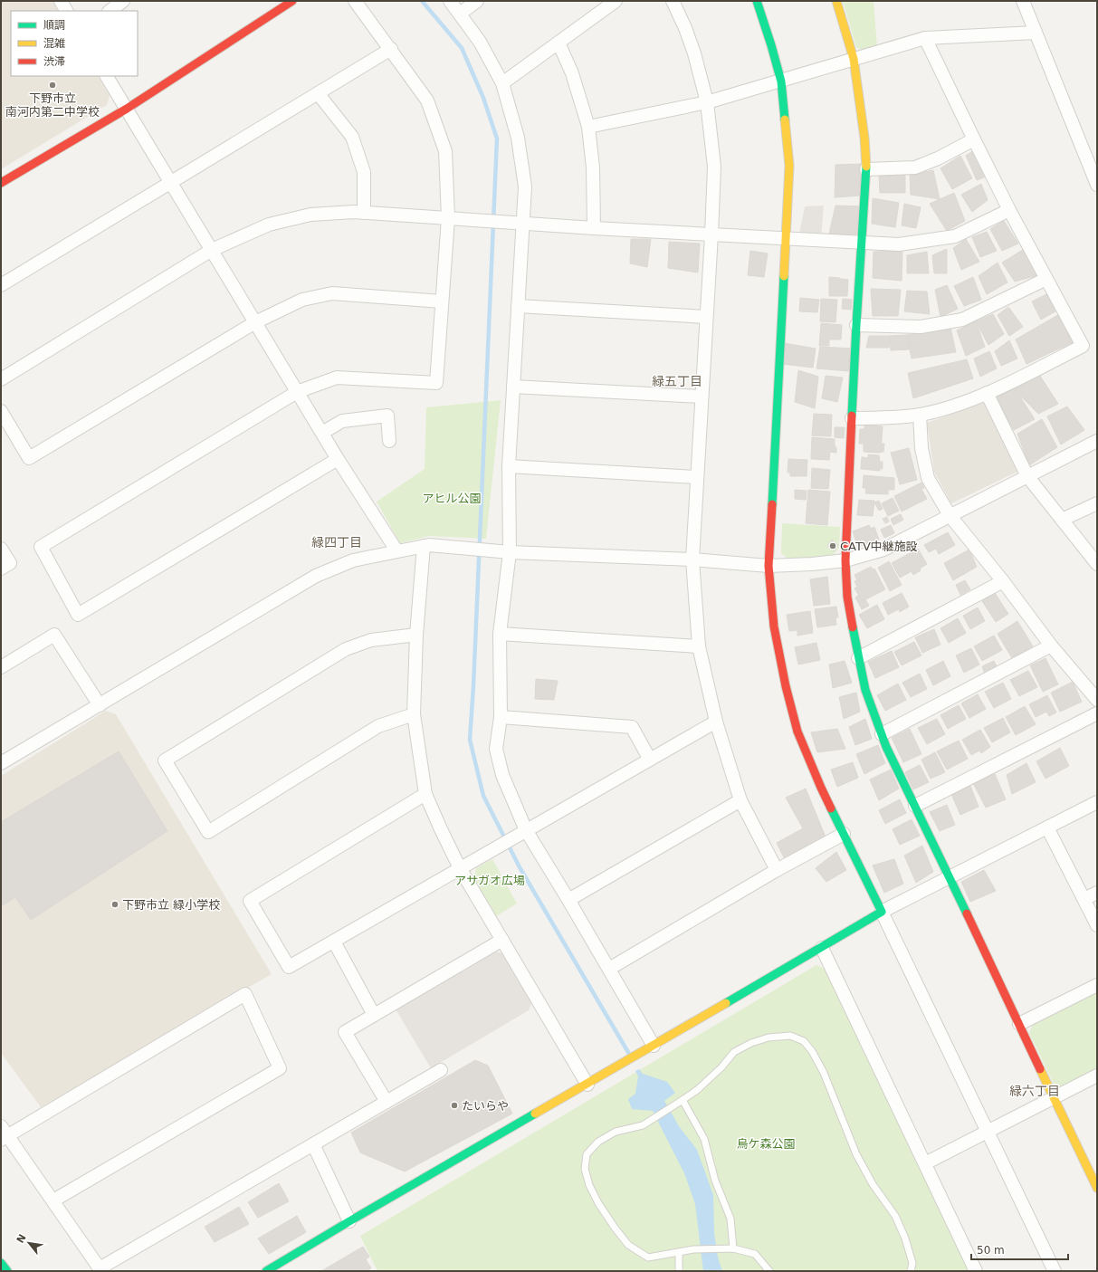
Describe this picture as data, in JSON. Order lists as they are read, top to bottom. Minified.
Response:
{"districts":["緑五丁目","緑四丁目","緑六丁目"],"parks":["アヒル公園","アサガオ広場","烏ケ森公園"],"places":["下野市立 南河内第二中学校","CATV中継施設","下野市立 緑小学校","たいらや"],"legend":["順調","混雑","渋滞"],"scale_bar":"50 m","north":"top left"}
